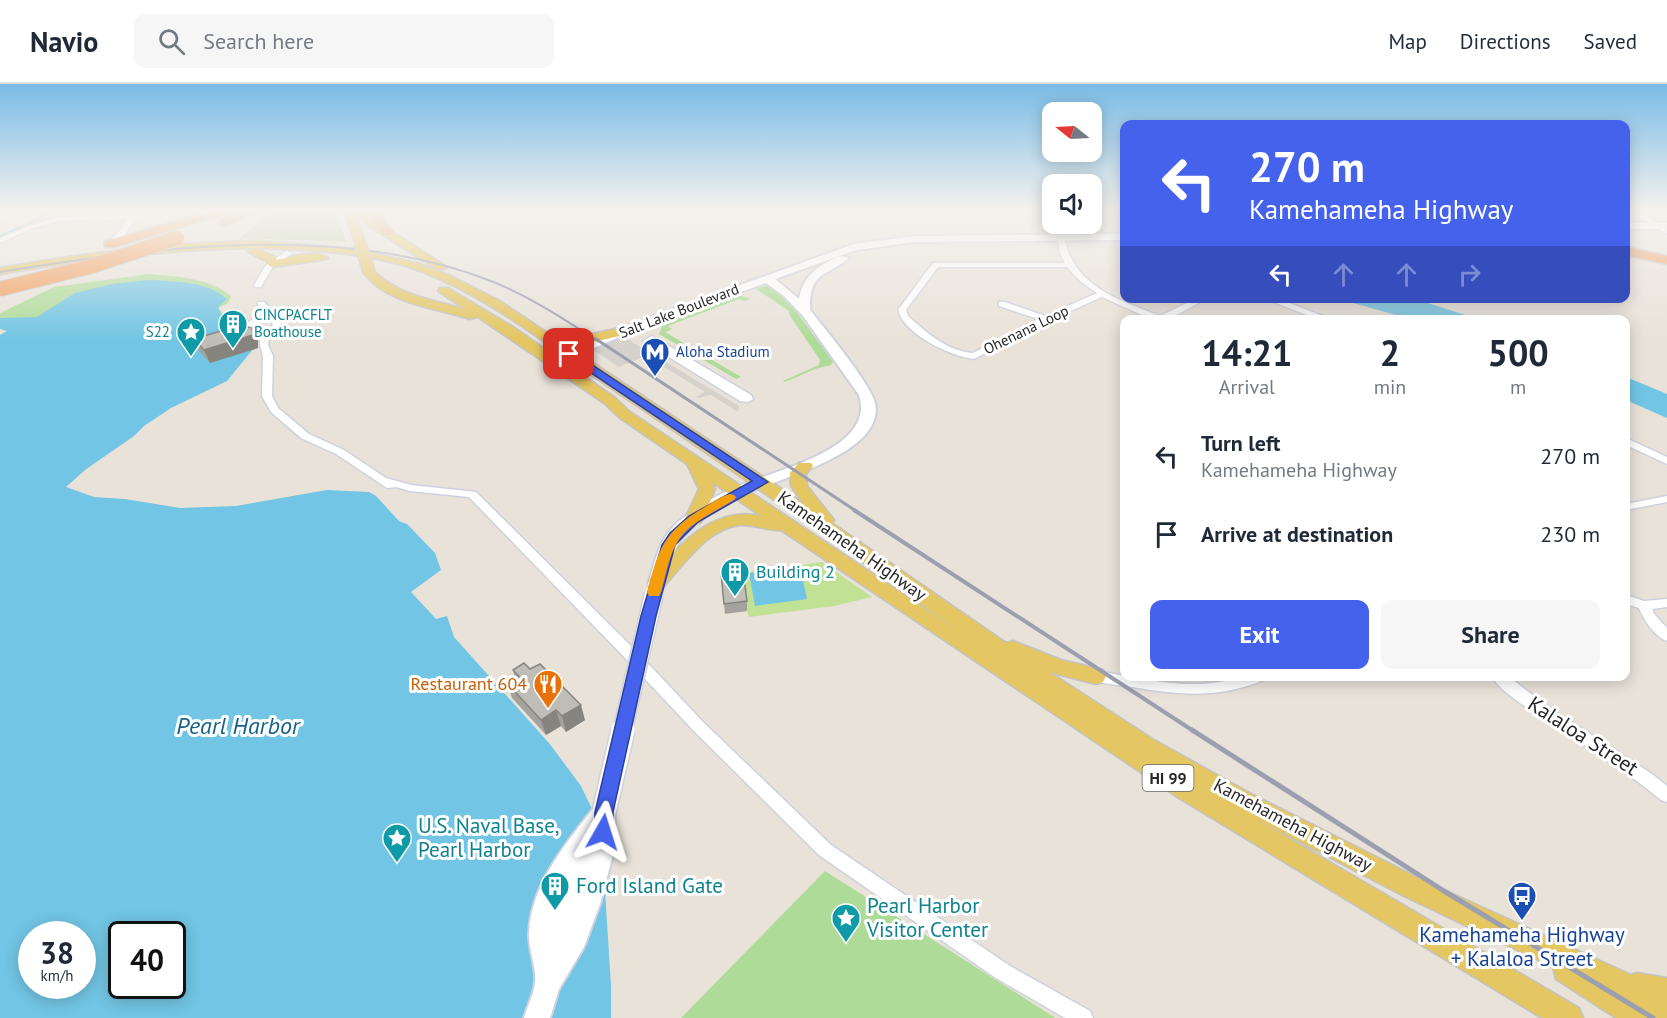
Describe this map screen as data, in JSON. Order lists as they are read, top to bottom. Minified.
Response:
{"streets":{"main road":["Salt Lake Boulevard","Kamehameha Highway","HI 99"],"street":["Ohenana Loop","Kalaloa Street"]},"crossings":[["Salt Lake Boulevard","Kamehameha Highway"]],"water":["Pearl Harbor"],"places":{"building":["CINCPACFLT Boathouse","Building 2","Ford Island Gate"],"place":["S22","U.S. Naval Base, Pearl Harbor","Pearl Harbor Visitor Center"],"metro station":["Aloha Stadium"],"restaurant":["Restaurant 604"],"bus stop":["Kamehameha Highway + Kalaloa Street"]},"north":"left","page":{"header":"Navio","search":"Search here","nav":["Map","Directions","Saved"],"turn":["270 m","Kamehameha Highway"],"eta":["14:21","Arrival","2","min","500","m"],"list":[{"name":"Turn left","note":"Kamehameha Highway","value":"270 m"},{"name":"Arrive at destination","value":"230 m"}],"buttons":["Exit","Share"],"speed":"38 km/h","limit":"40"}}
